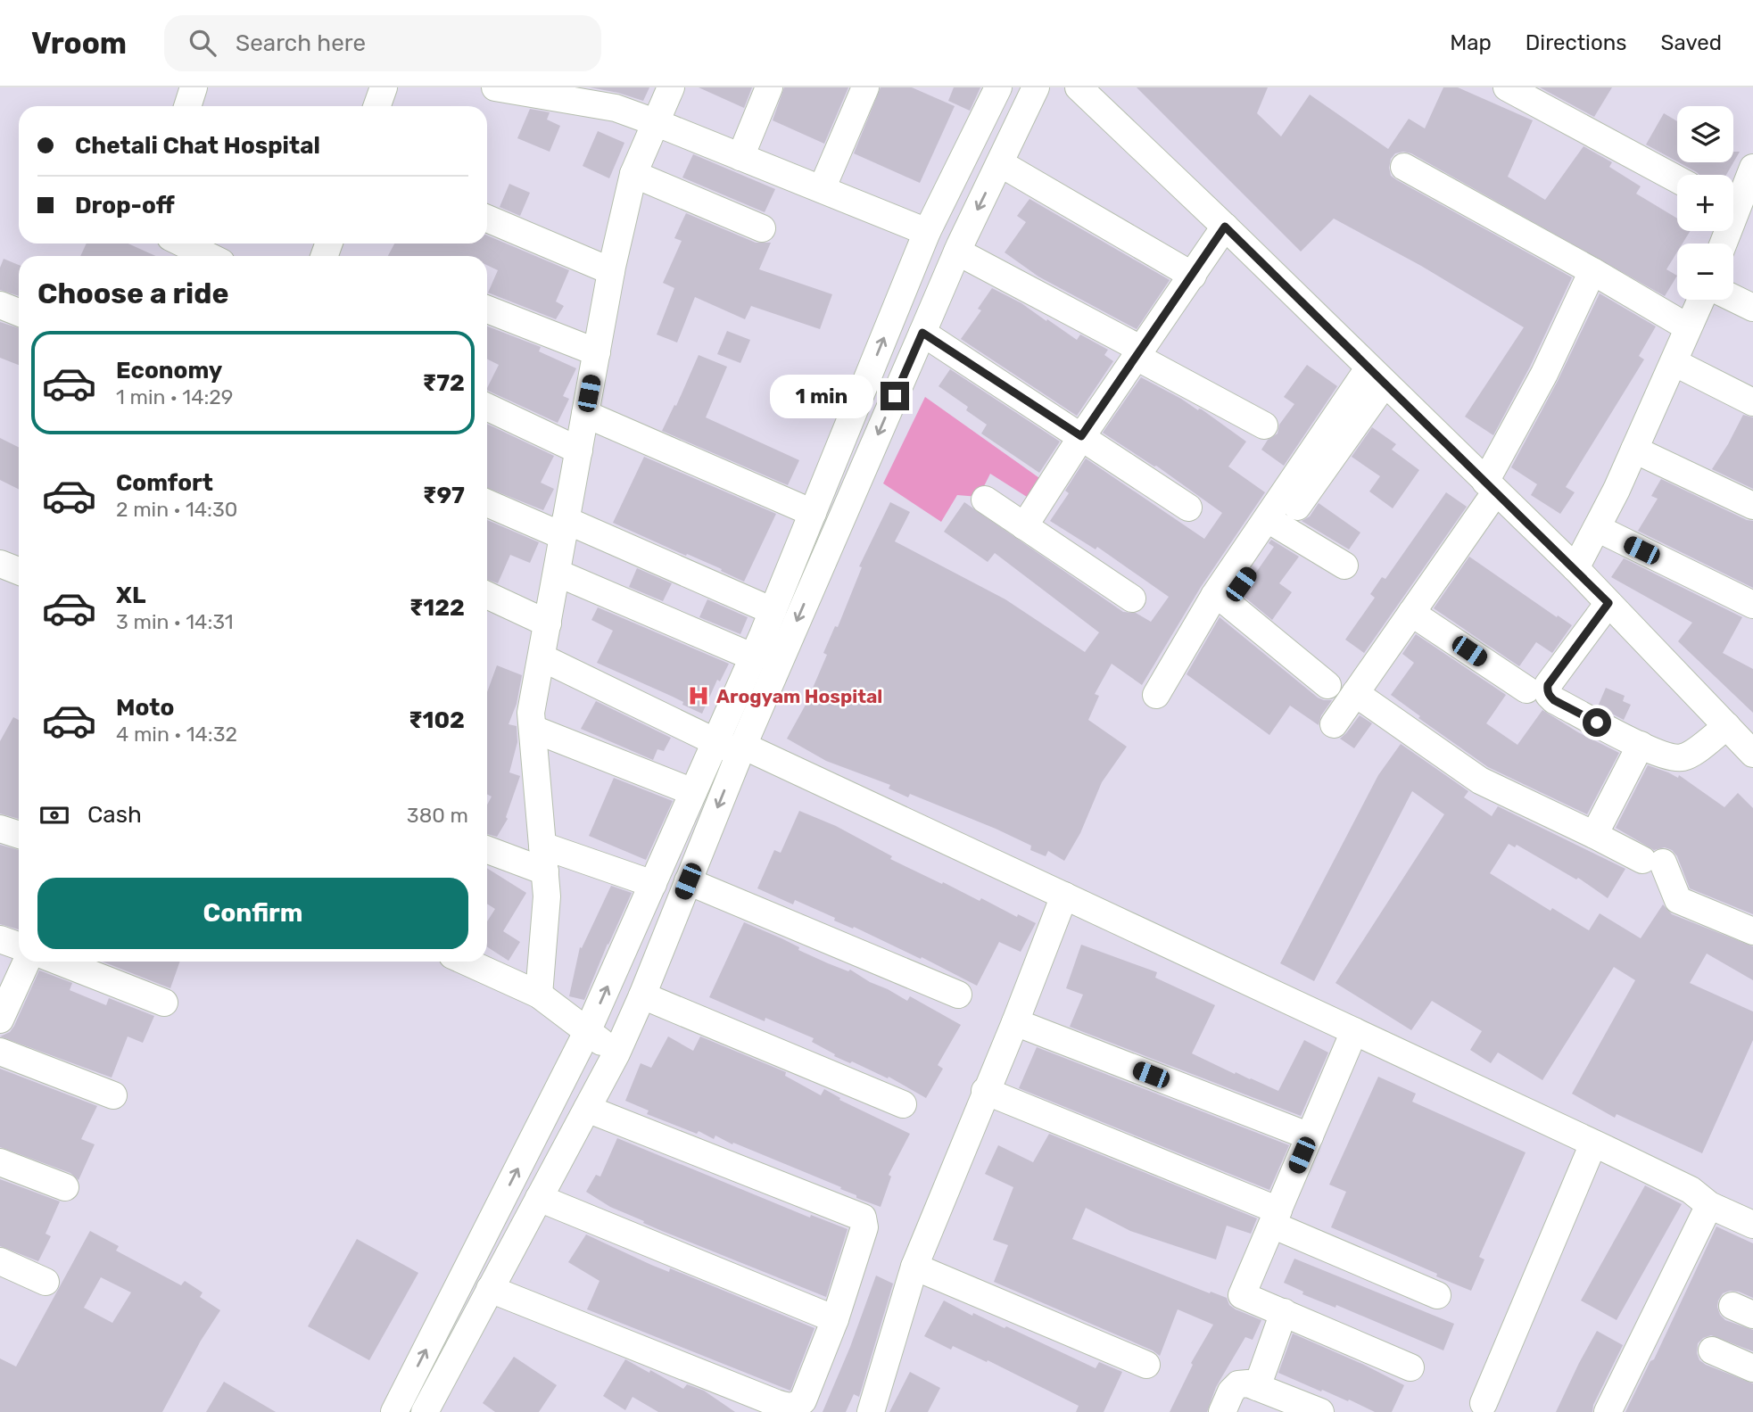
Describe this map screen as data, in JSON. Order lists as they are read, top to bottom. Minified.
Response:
{"places":{"hospital":["Arogyam Hospital"]},"page":{"header":"Vroom","search":"Search here","nav":["Map","Directions","Saved"],"map_buttons":["+","−"],"banner":["Chetali Chat Hospital","Drop-off"],"heading":"Choose a ride","list":[{"name":"Economy","note":"1 min · 14:29","value":"₹72"},{"name":"Comfort","note":"2 min · 14:30","value":"₹97"},{"name":"XL","note":"3 min · 14:31","value":"₹122"},{"name":"Moto","note":"4 min · 14:32","value":"₹102"}],"bubble":"1 min","pay":["Cash","380 m"],"buttons":"Confirm"}}
